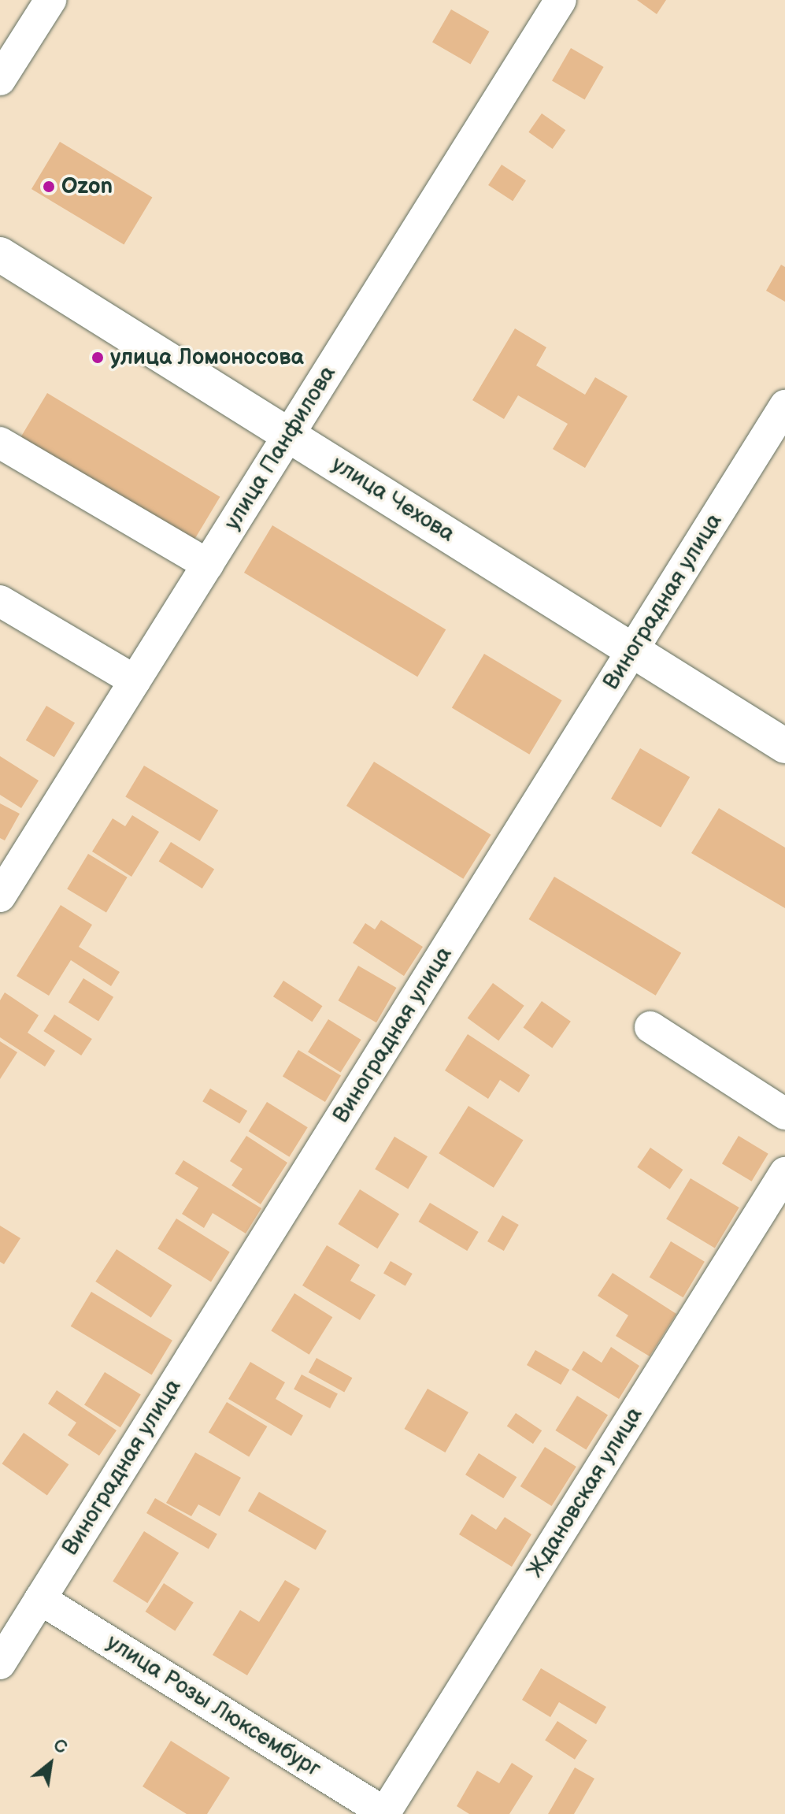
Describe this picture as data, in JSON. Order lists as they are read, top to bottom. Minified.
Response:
{"streets":{"main road":["улица Чехова"],"street":["улица Панфилова","Виноградная улица","Ждановская улица","улица Розы Люксембург"]},"crossings":[["улица Панфилова","улица Чехова"],["улица Чехова","Виноградная улица"],["Виноградная улица","улица Розы Люксембург"],["Ждановская улица","улица Розы Люксембург"]],"places":["Ozon","улица Ломоносова"],"north":"top right"}
